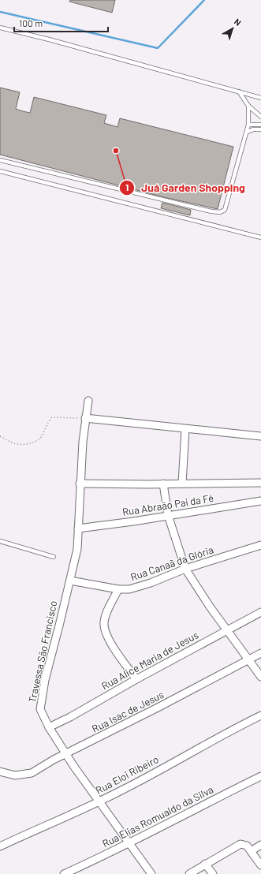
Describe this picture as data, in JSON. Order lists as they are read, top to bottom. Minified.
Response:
{"streets":{"street":["Rua Abraão Pai da Fé","Rua Canaã da Glória","Travessa São Francisco","Rua Alice Maria de Jesus","Rua Isac de Jesus","Rua Eloi Ribeiro","Rua Elias Romualdo da Silva"]},"crossings":[["Rua Abraão Pai da Fé","Travessa São Francisco"],["Rua Canaã da Glória","Travessa São Francisco"],["Travessa São Francisco","Rua Alice Maria de Jesus"],["Travessa São Francisco","Rua Isac de Jesus"],["Travessa São Francisco","Rua Eloi Ribeiro"],["Travessa São Francisco","Rua Elias Romualdo da Silva"]],"places":["Juá Garden Shopping"],"scale_bar":"100 m","north":"top right"}
